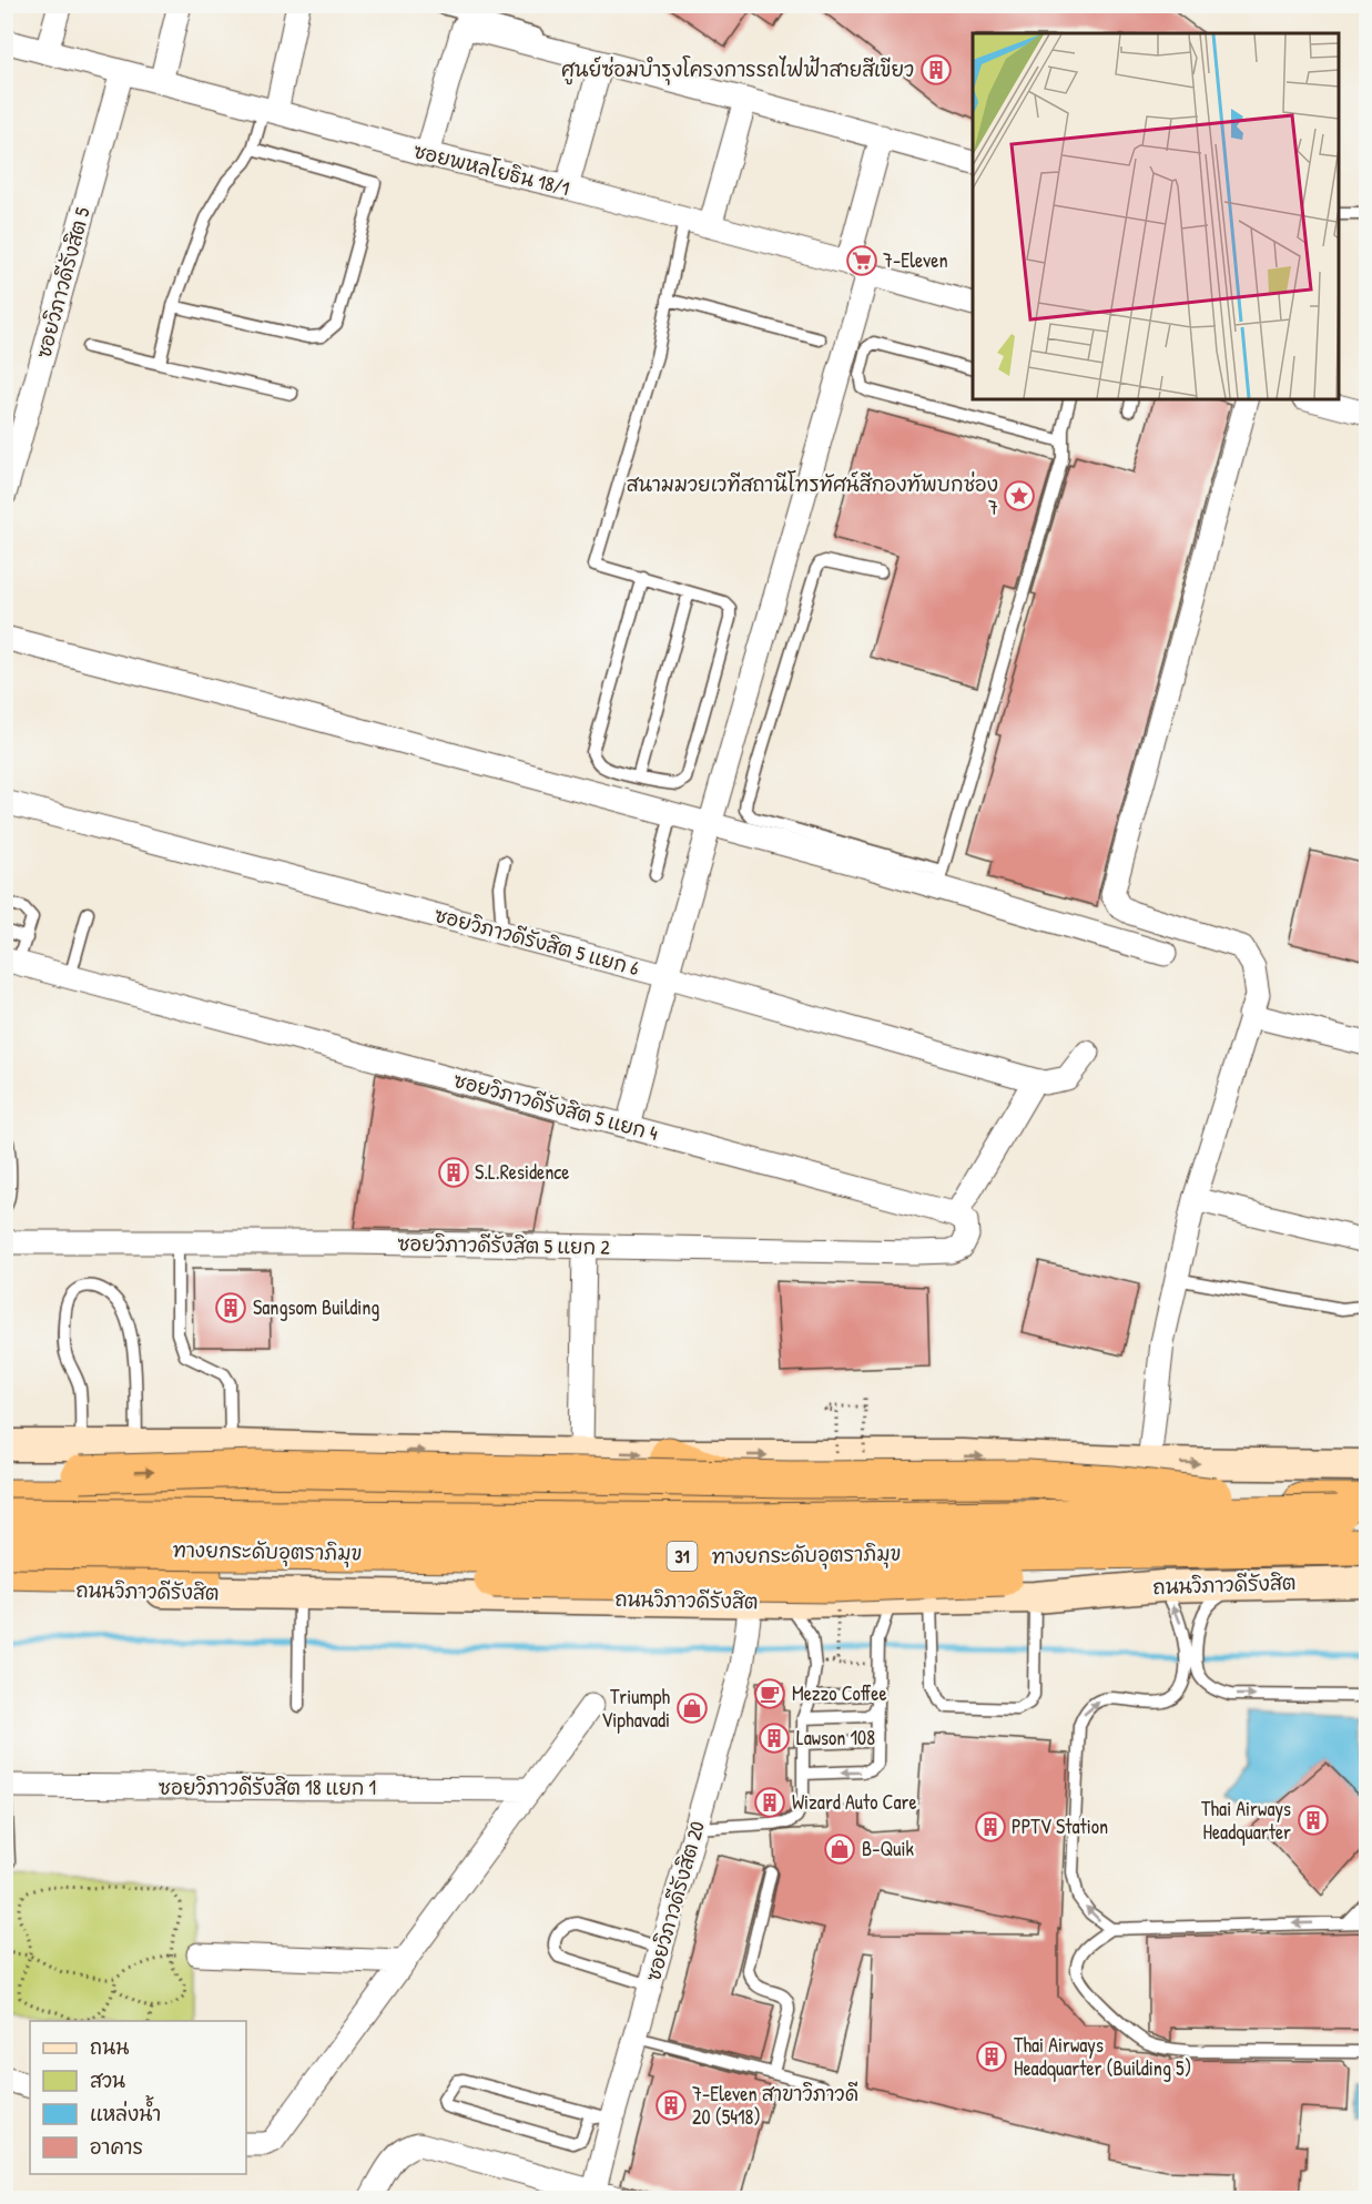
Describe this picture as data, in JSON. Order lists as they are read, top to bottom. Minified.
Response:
{"streets":{"highway":["ทางยกระดับอุตราภิมุข","31","ถนนวิภาวดีรังสิต"],"street":["ซอยพหลโยธิน 18/1","ซอยวิภาวดีรังสิต 5","ซอยวิภาวดีรังสิต 5 แยก 6","ซอยวิภาวดีรังสิต 5 แยก 4","ซอยวิภาวดีรังสิต 5 แยก 2","ซอยวิภาวดีรังสิต 18 แยก 1","ซอยวิภาวดีรังสิต 20"]},"crossings":[["ซอยพหลโยธิน 18/1","ซอยวิภาวดีรังสิต 5"],["ซอยวิภาวดีรังสิต 5 แยก 4","ซอยวิภาวดีรังสิต 5 แยก 2"],["ทางยกระดับอุตราภิมุข","ถนนวิภาวดีรังสิต"],["ถนนวิภาวดีรังสิต","ซอยวิภาวดีรังสิต 20"]],"places":{"building":["ศูนย์ซ่อมบำรุงโครงการรถไฟฟ้าสายสีเขียว","S.L.Residence","Sangsom Building","Lawson 108","Wizard Auto Care","Thai Airways Headquarter","PPTV Station","Thai Airways Headquarter (Building 5)","7-Eleven สาขาวิภาวดี 20 (5418)"],"supermarket":["7-Eleven"],"place":["สนามมวยเวทีสถานีโทรทัศน์สีกองทัพบกช่อง 7"],"cafe":["Mezzo Coffee"],"shop":["Triumph Viphavadi","B-Quik"]},"legend":["ถนน","สวน","แหล่งน้ำ","อาคาร"]}
